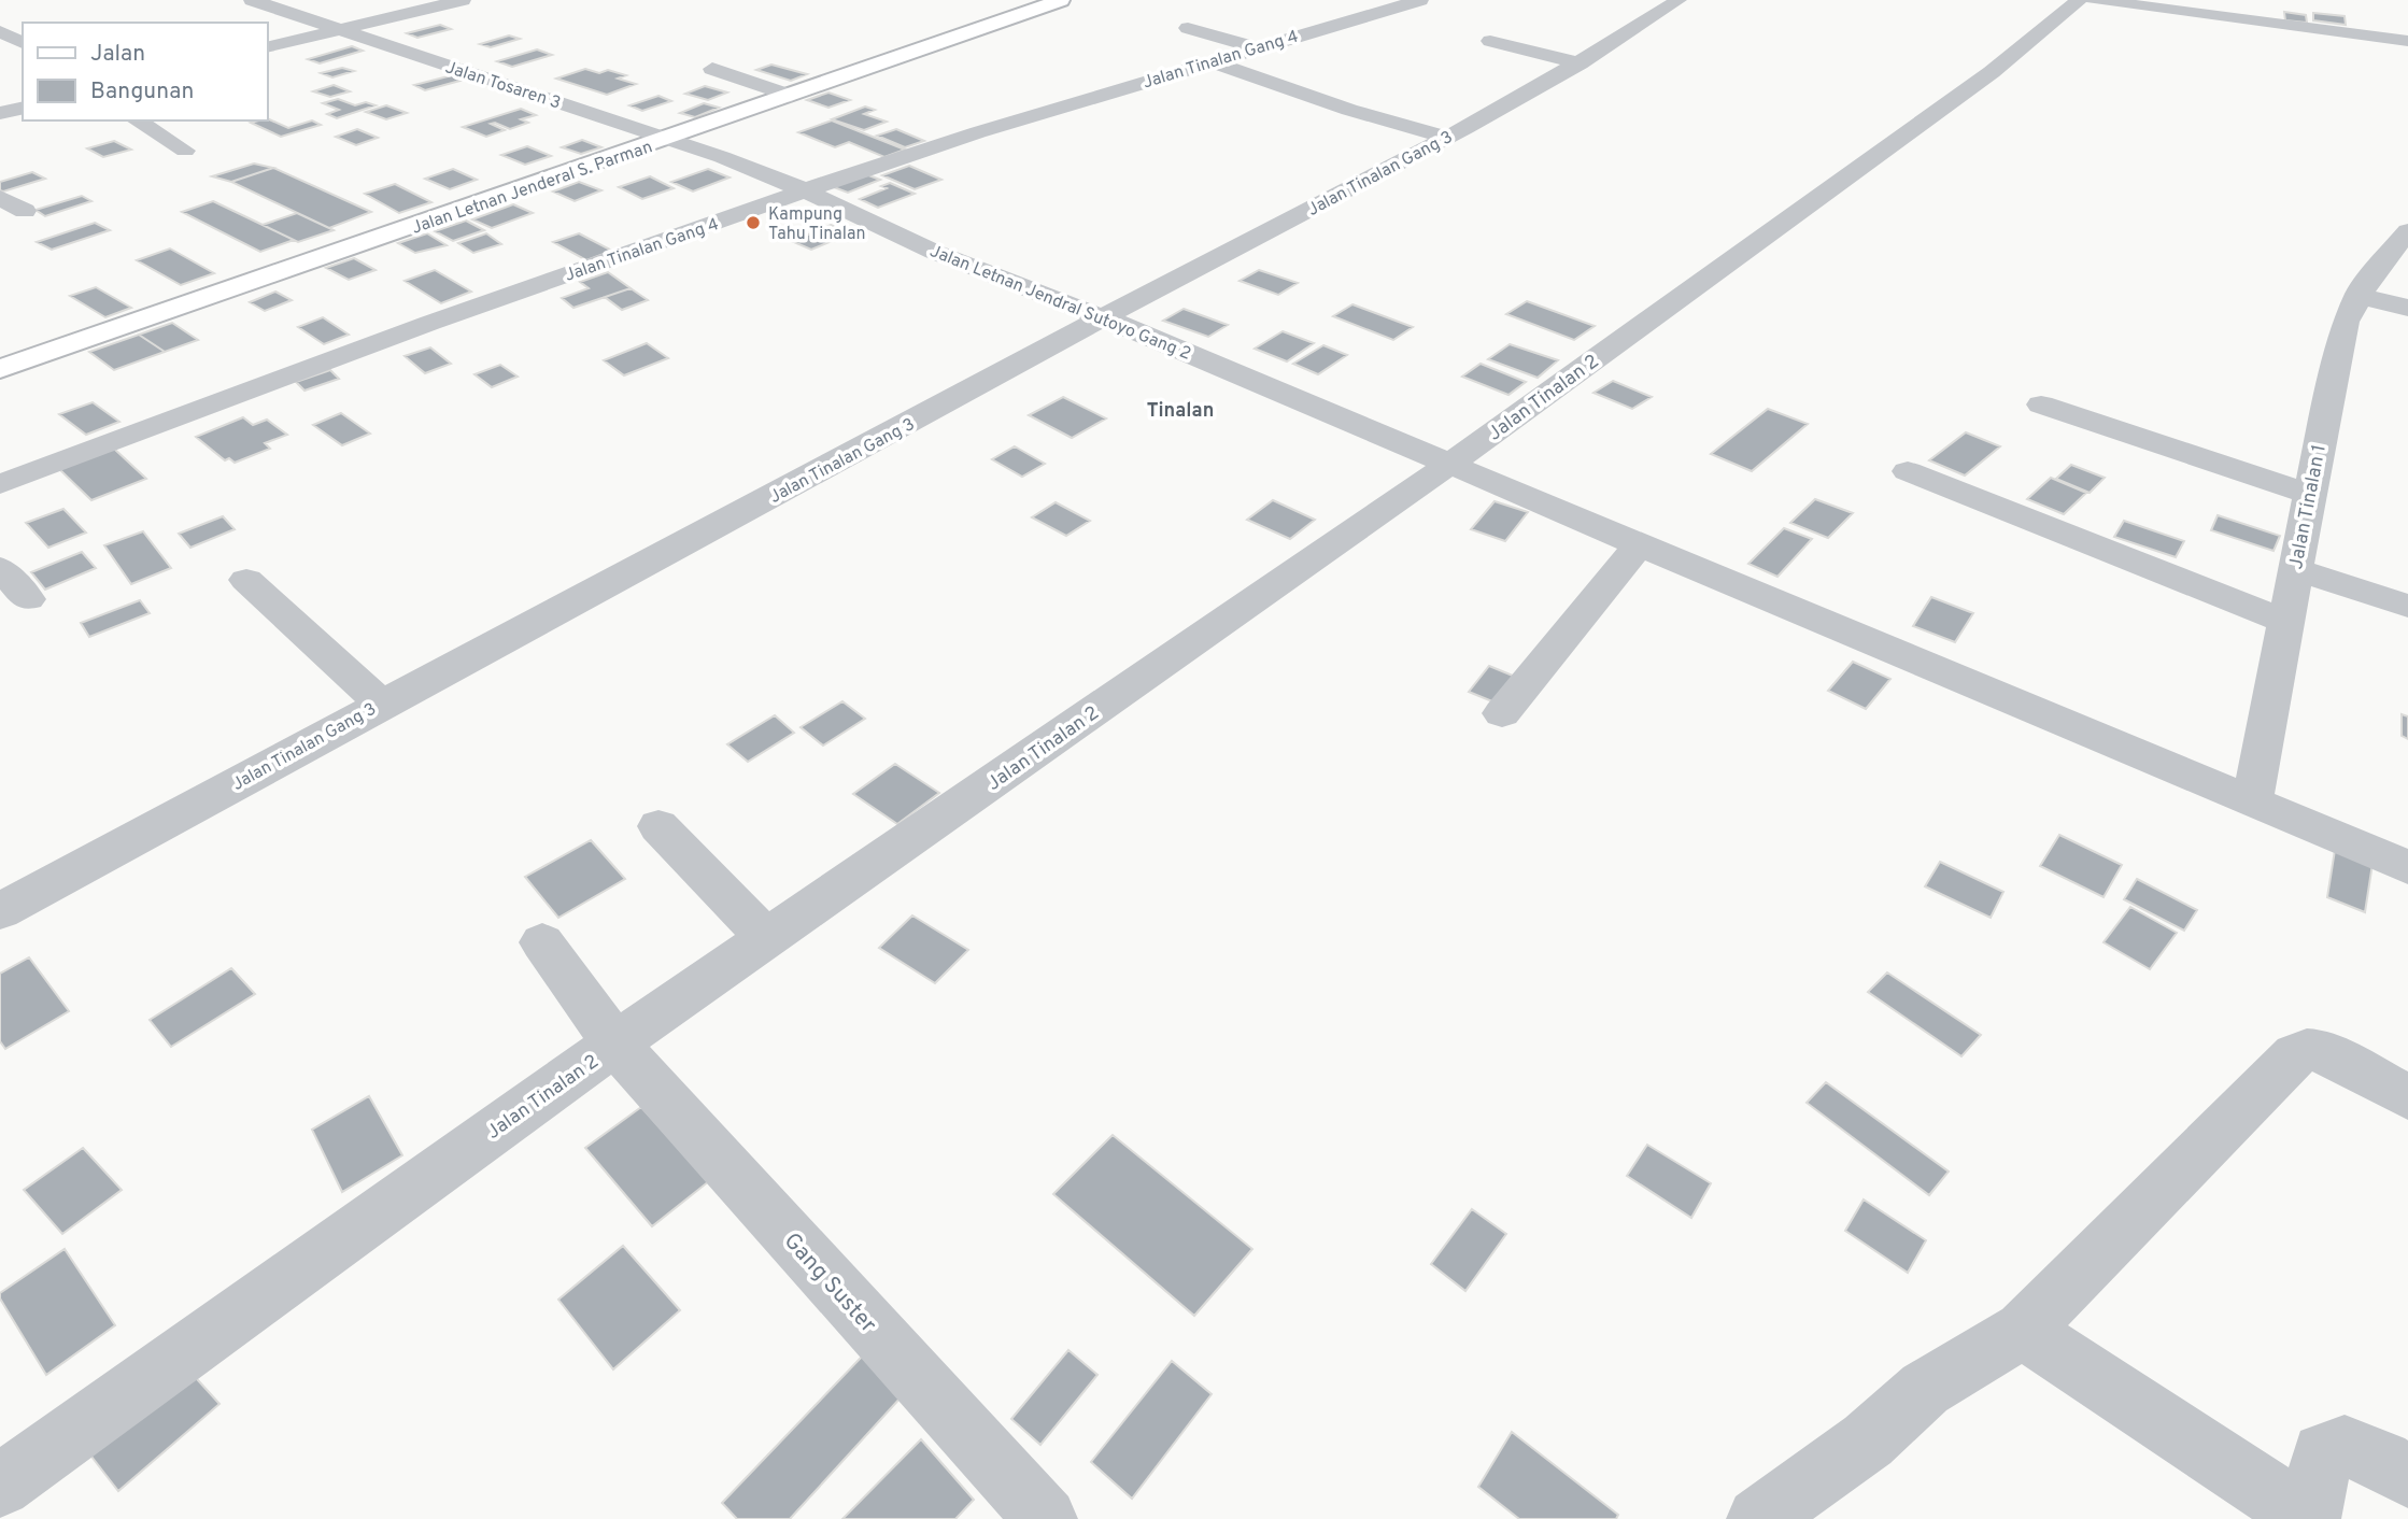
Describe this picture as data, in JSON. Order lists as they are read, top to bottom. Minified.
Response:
{"streets":{"main road":["Jalan Letnan Jenderal S. Parman"],"street":["Jalan Tinalan Gang 4","Jalan Tosaren 3","Jalan Tinalan Gang 3","Jalan Letnan Jendral Sutoyo Gang 2","Jalan Tinalan 2","Jalan Tinalan 1","Gang Suster"]},"crossings":[["Jalan Tinalan Gang 4","Jalan Letnan Jendral Sutoyo Gang 2"],["Jalan Tosaren 3","Jalan Letnan Jenderal S. Parman"],["Jalan Tosaren 3","Jalan Letnan Jendral Sutoyo Gang 2"],["Jalan Tinalan Gang 3","Jalan Letnan Jendral Sutoyo Gang 2"],["Jalan Letnan Jenderal S. Parman","Jalan Letnan Jendral Sutoyo Gang 2"],["Jalan Letnan Jendral Sutoyo Gang 2","Jalan Tinalan 2"],["Jalan Letnan Jendral Sutoyo Gang 2","Jalan Tinalan 1"],["Jalan Tinalan 2","Gang Suster"]],"districts":["Tinalan"],"places":["Kampung Tahu Tinalan"],"legend":["Jalan","Bangunan"]}
